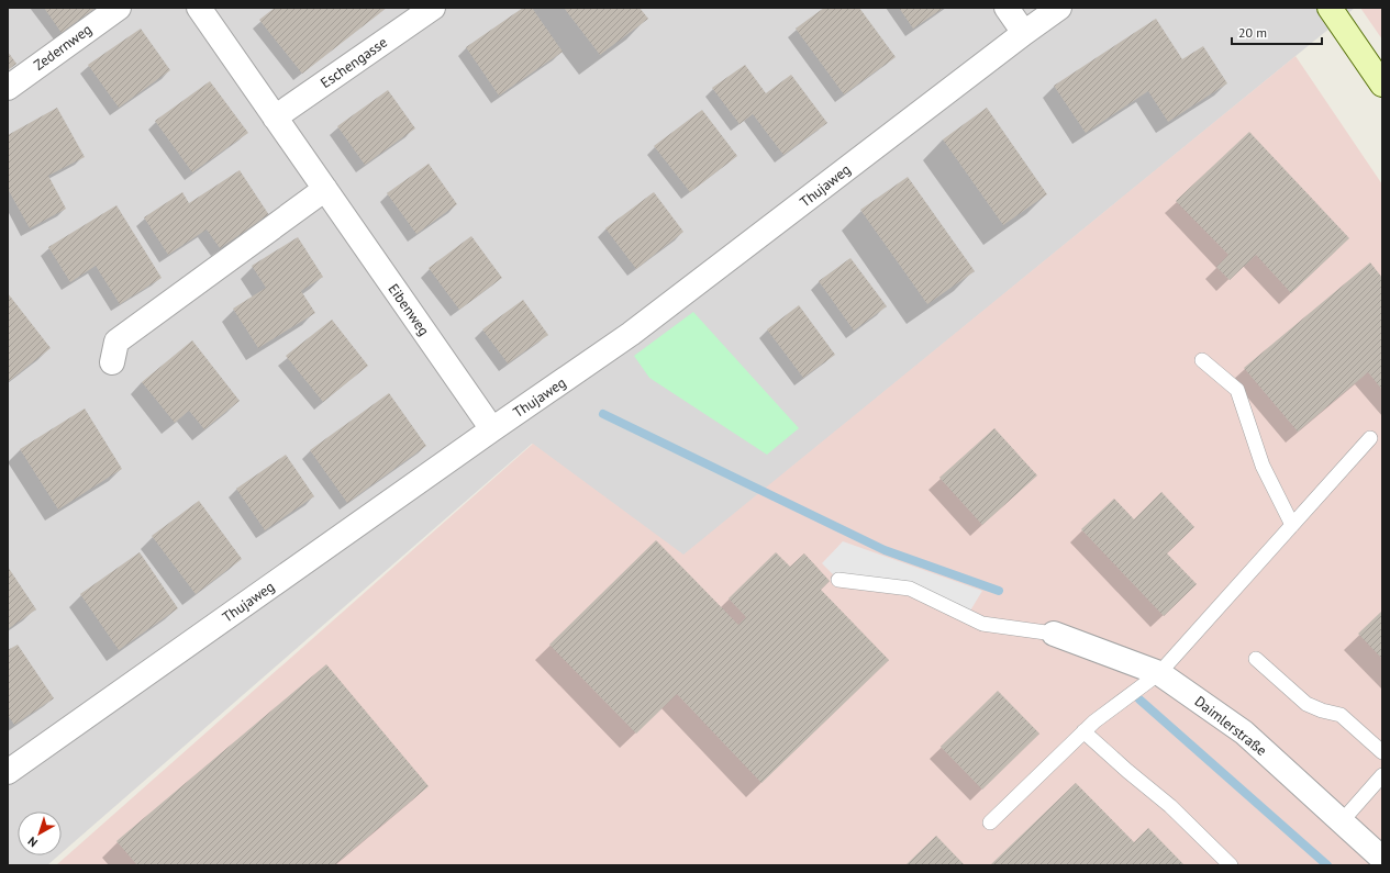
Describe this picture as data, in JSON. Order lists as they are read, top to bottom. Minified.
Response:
{"streets":{"street":["Zedernweg","Eschengasse","Thujaweg","Eibenweg","Daimlerstraße"]},"crossings":[["Eschengasse","Eibenweg"],["Thujaweg","Eibenweg"]],"scale_bar":"20 m","north":"bottom left"}
